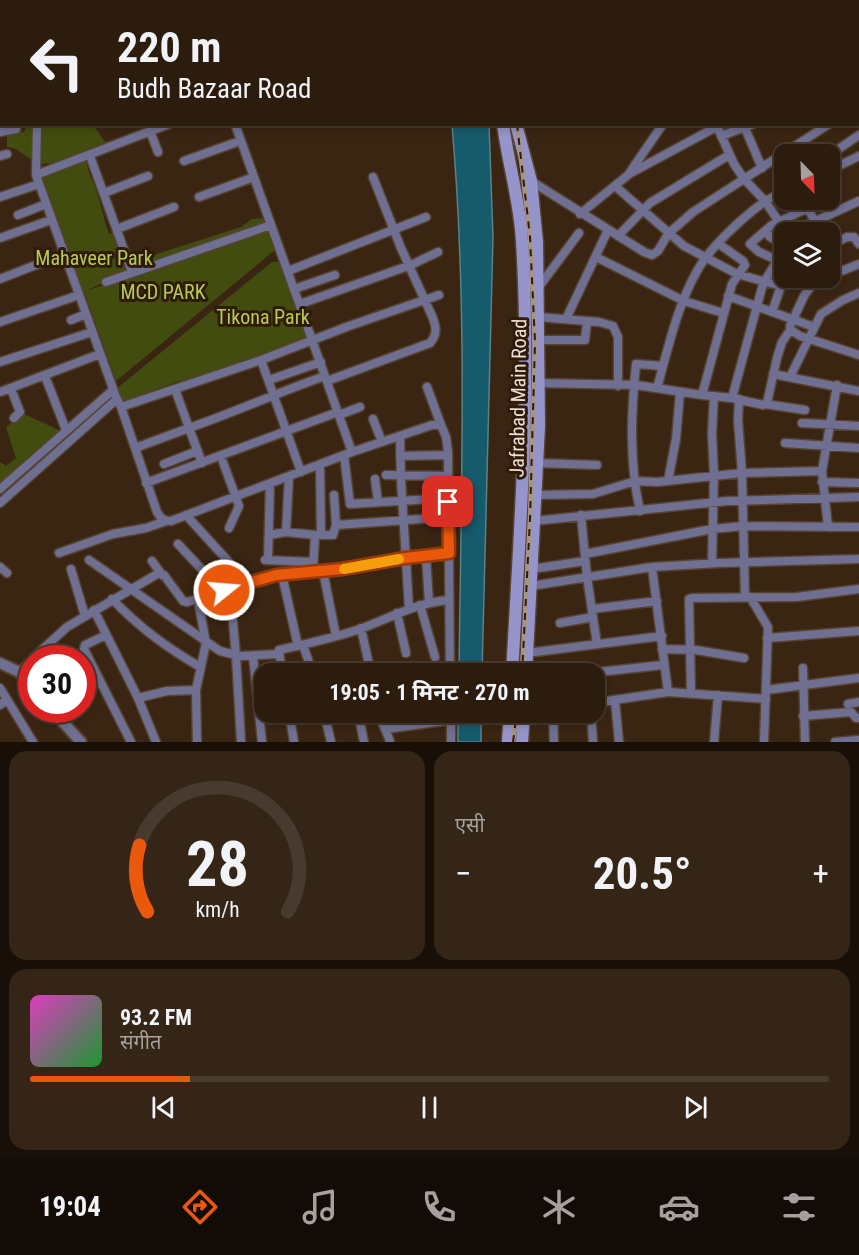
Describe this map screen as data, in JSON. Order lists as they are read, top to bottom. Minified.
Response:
{"streets":{"main road":["Jafrabad Main Road"]},"parks":["Mahaveer Park","MCD PARK","Tikona Park"],"north":"bottom right","page":{"turn":["220 m","Budh Bazaar Road"],"limit":"30","trip":"19:05 · 1 मिनट · 270 m","tile":"एसी","heat":["−","20.5°","+"],"song":["93.2 FM","संगीत"],"tabs":"19:04","gauge":["28","km/h"]}}
